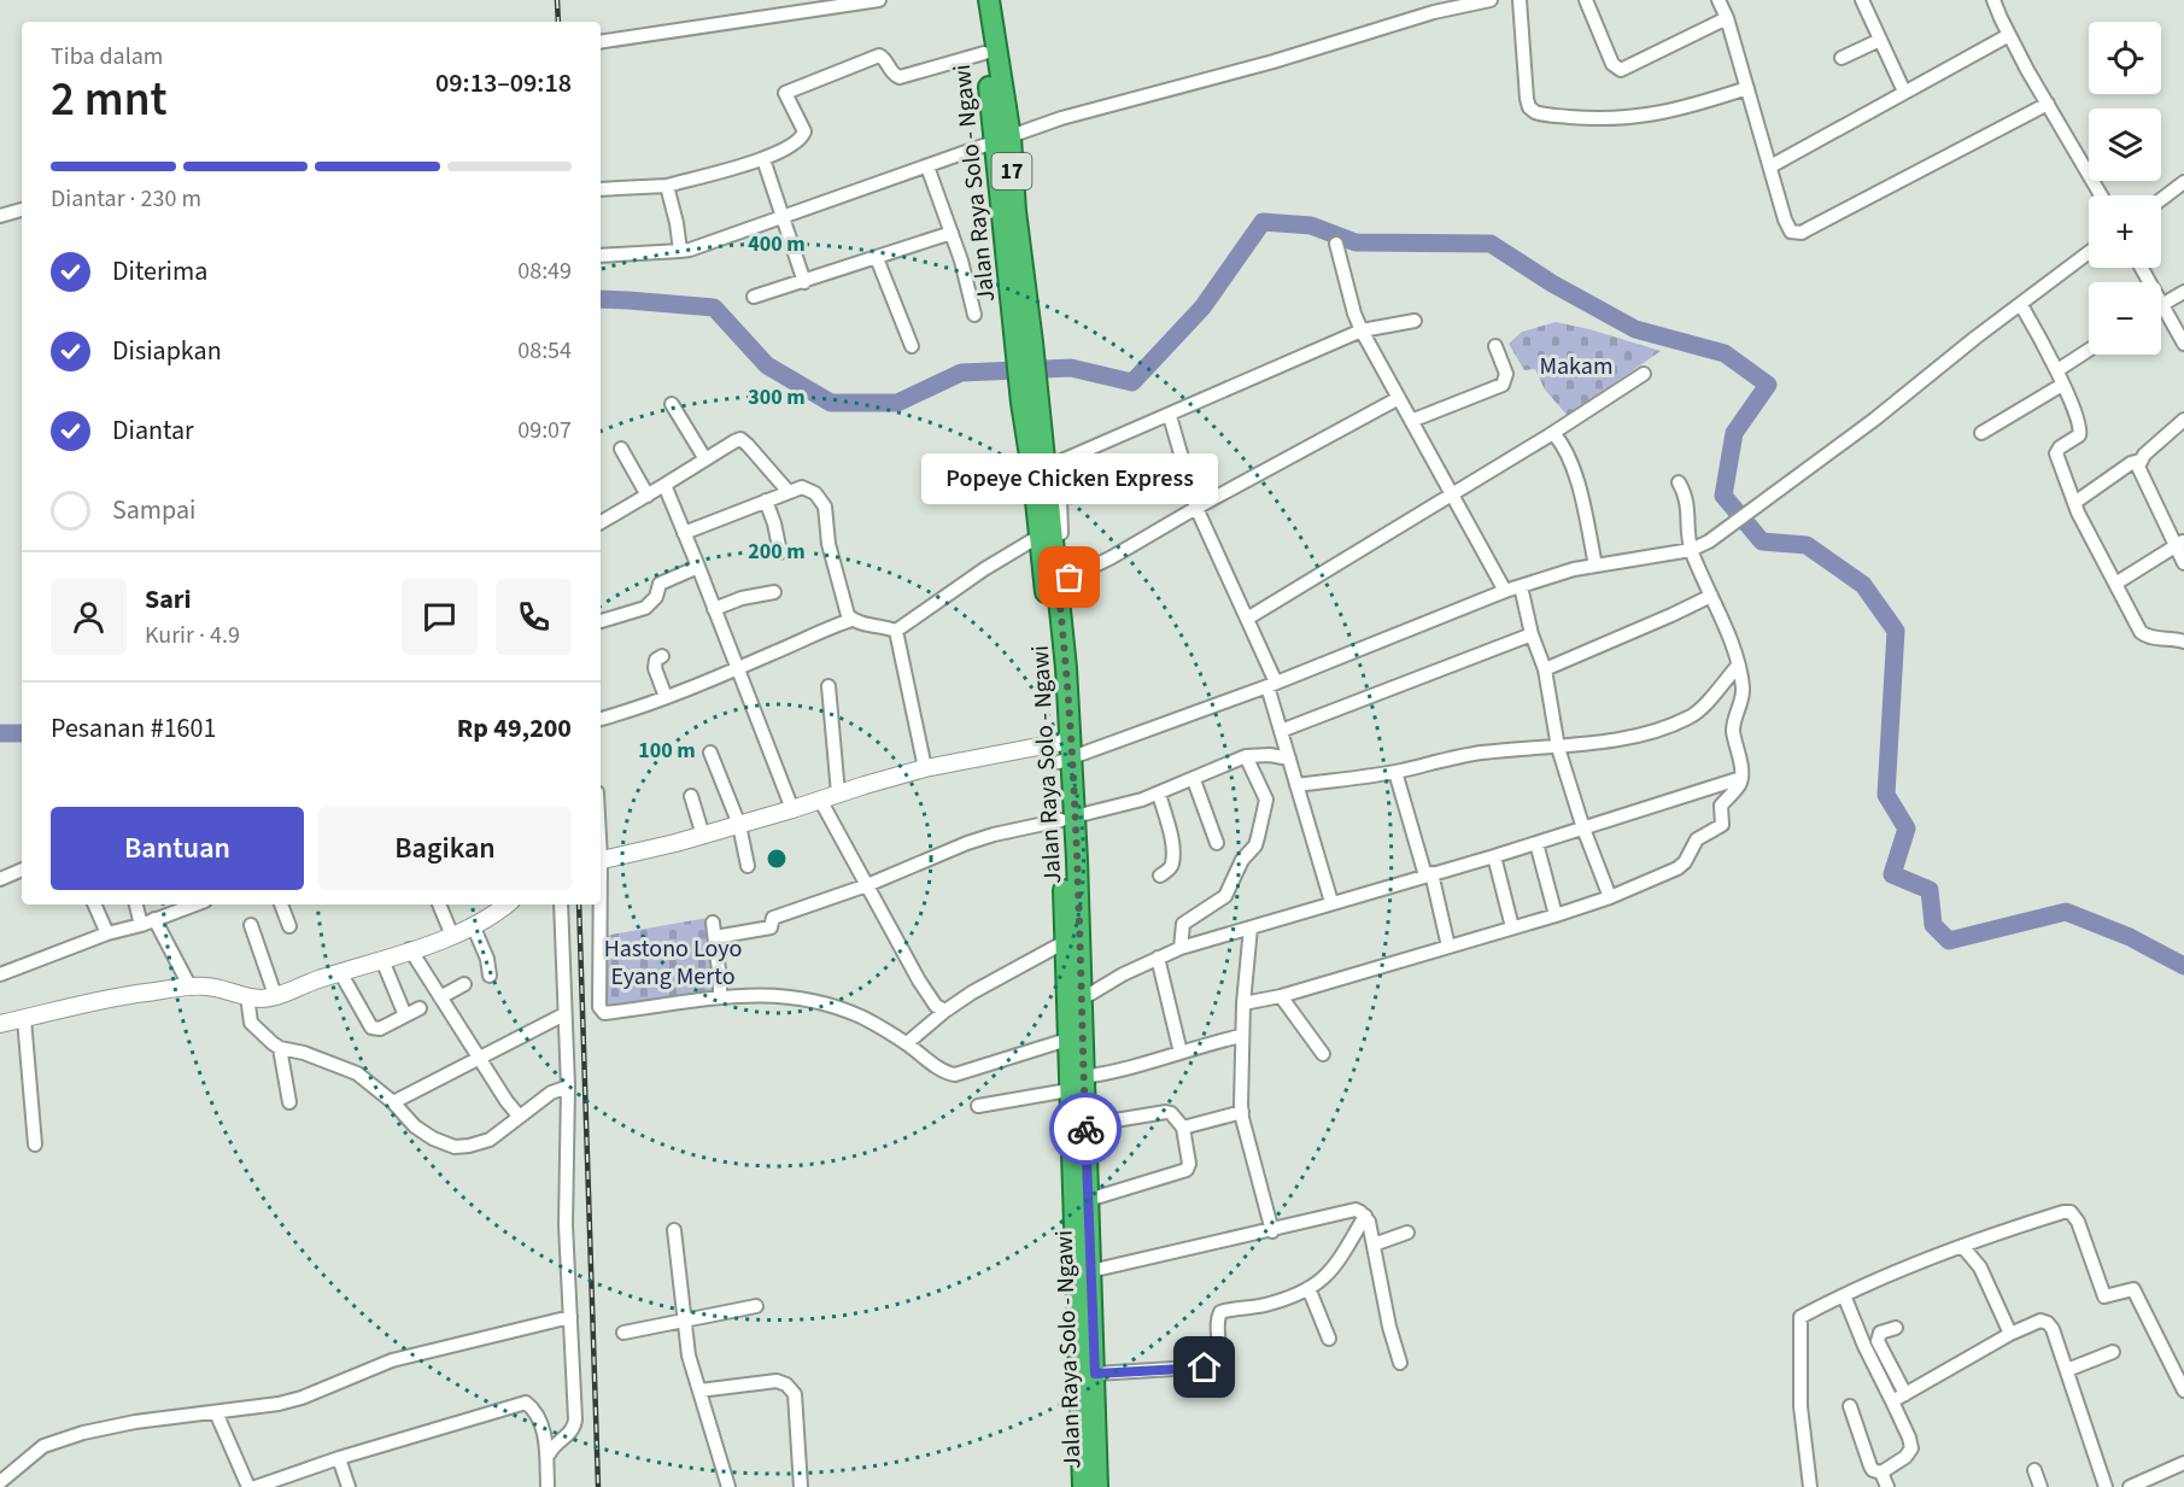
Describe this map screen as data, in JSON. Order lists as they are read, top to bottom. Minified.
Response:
{"streets":{"highway":["17","Jalan Raya Solo - Ngawi"]},"parks":["Makam","Hastono Loyo Eyang Merto"],"places":["Popeye Chicken Express"],"page":{"map_buttons":["+","−"],"heading":["2 mnt","Tiba dalam","09:13–09:18"],"panel":["Sari","Kurir · 4.9","Pesanan #1601","Rp 49,200"],"bar":"Diantar · 230 m","list":[["Diterima","08:49"],["Disiapkan","08:54"],["Diantar","09:07"],"Sampai"],"bubble":"Popeye Chicken Express","buttons":["Bantuan","Bagikan"]},"rings":["400 m","300 m","200 m","100 m"]}
